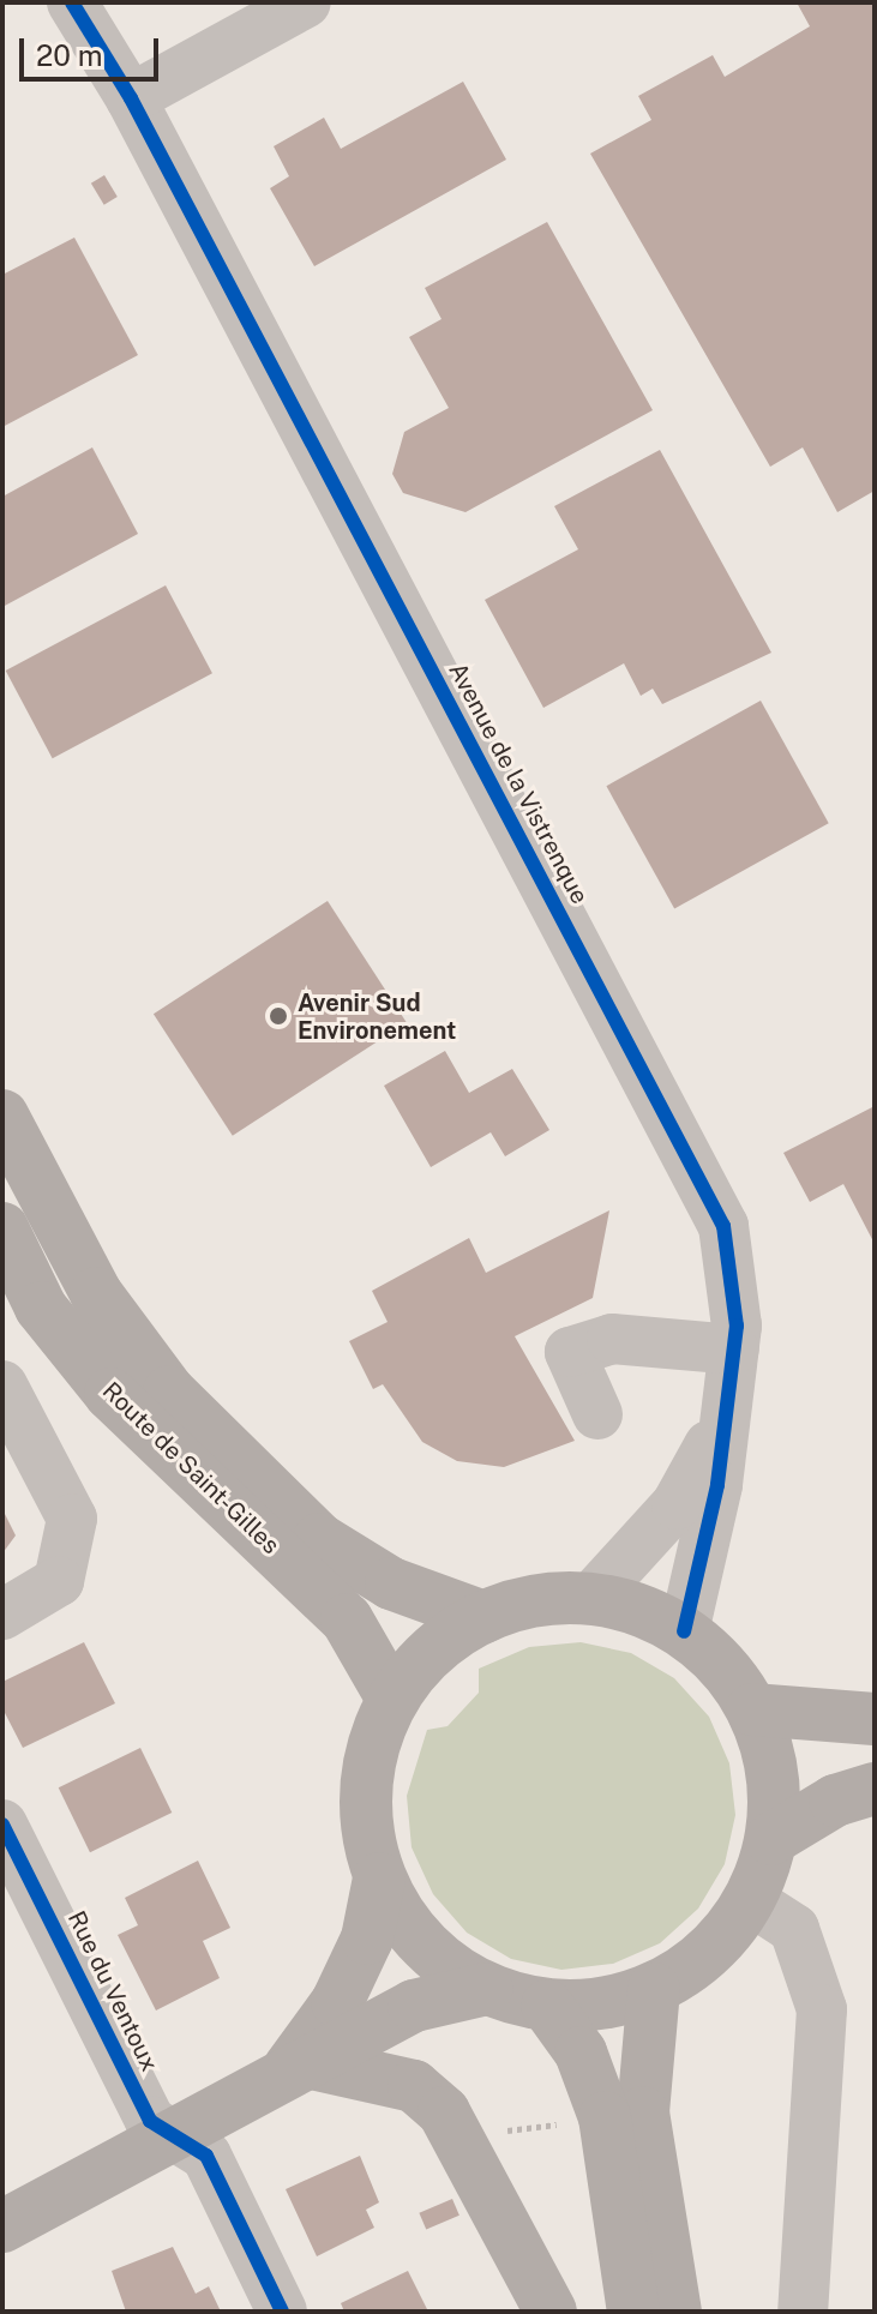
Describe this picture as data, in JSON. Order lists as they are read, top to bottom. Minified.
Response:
{"streets":{"main road":["Route de Saint-Gilles"],"street":["Avenue de la Vistrenque","Rue du Ventoux"]},"places":["Avenir Sud Environement"],"scale_bar":"20 m"}
